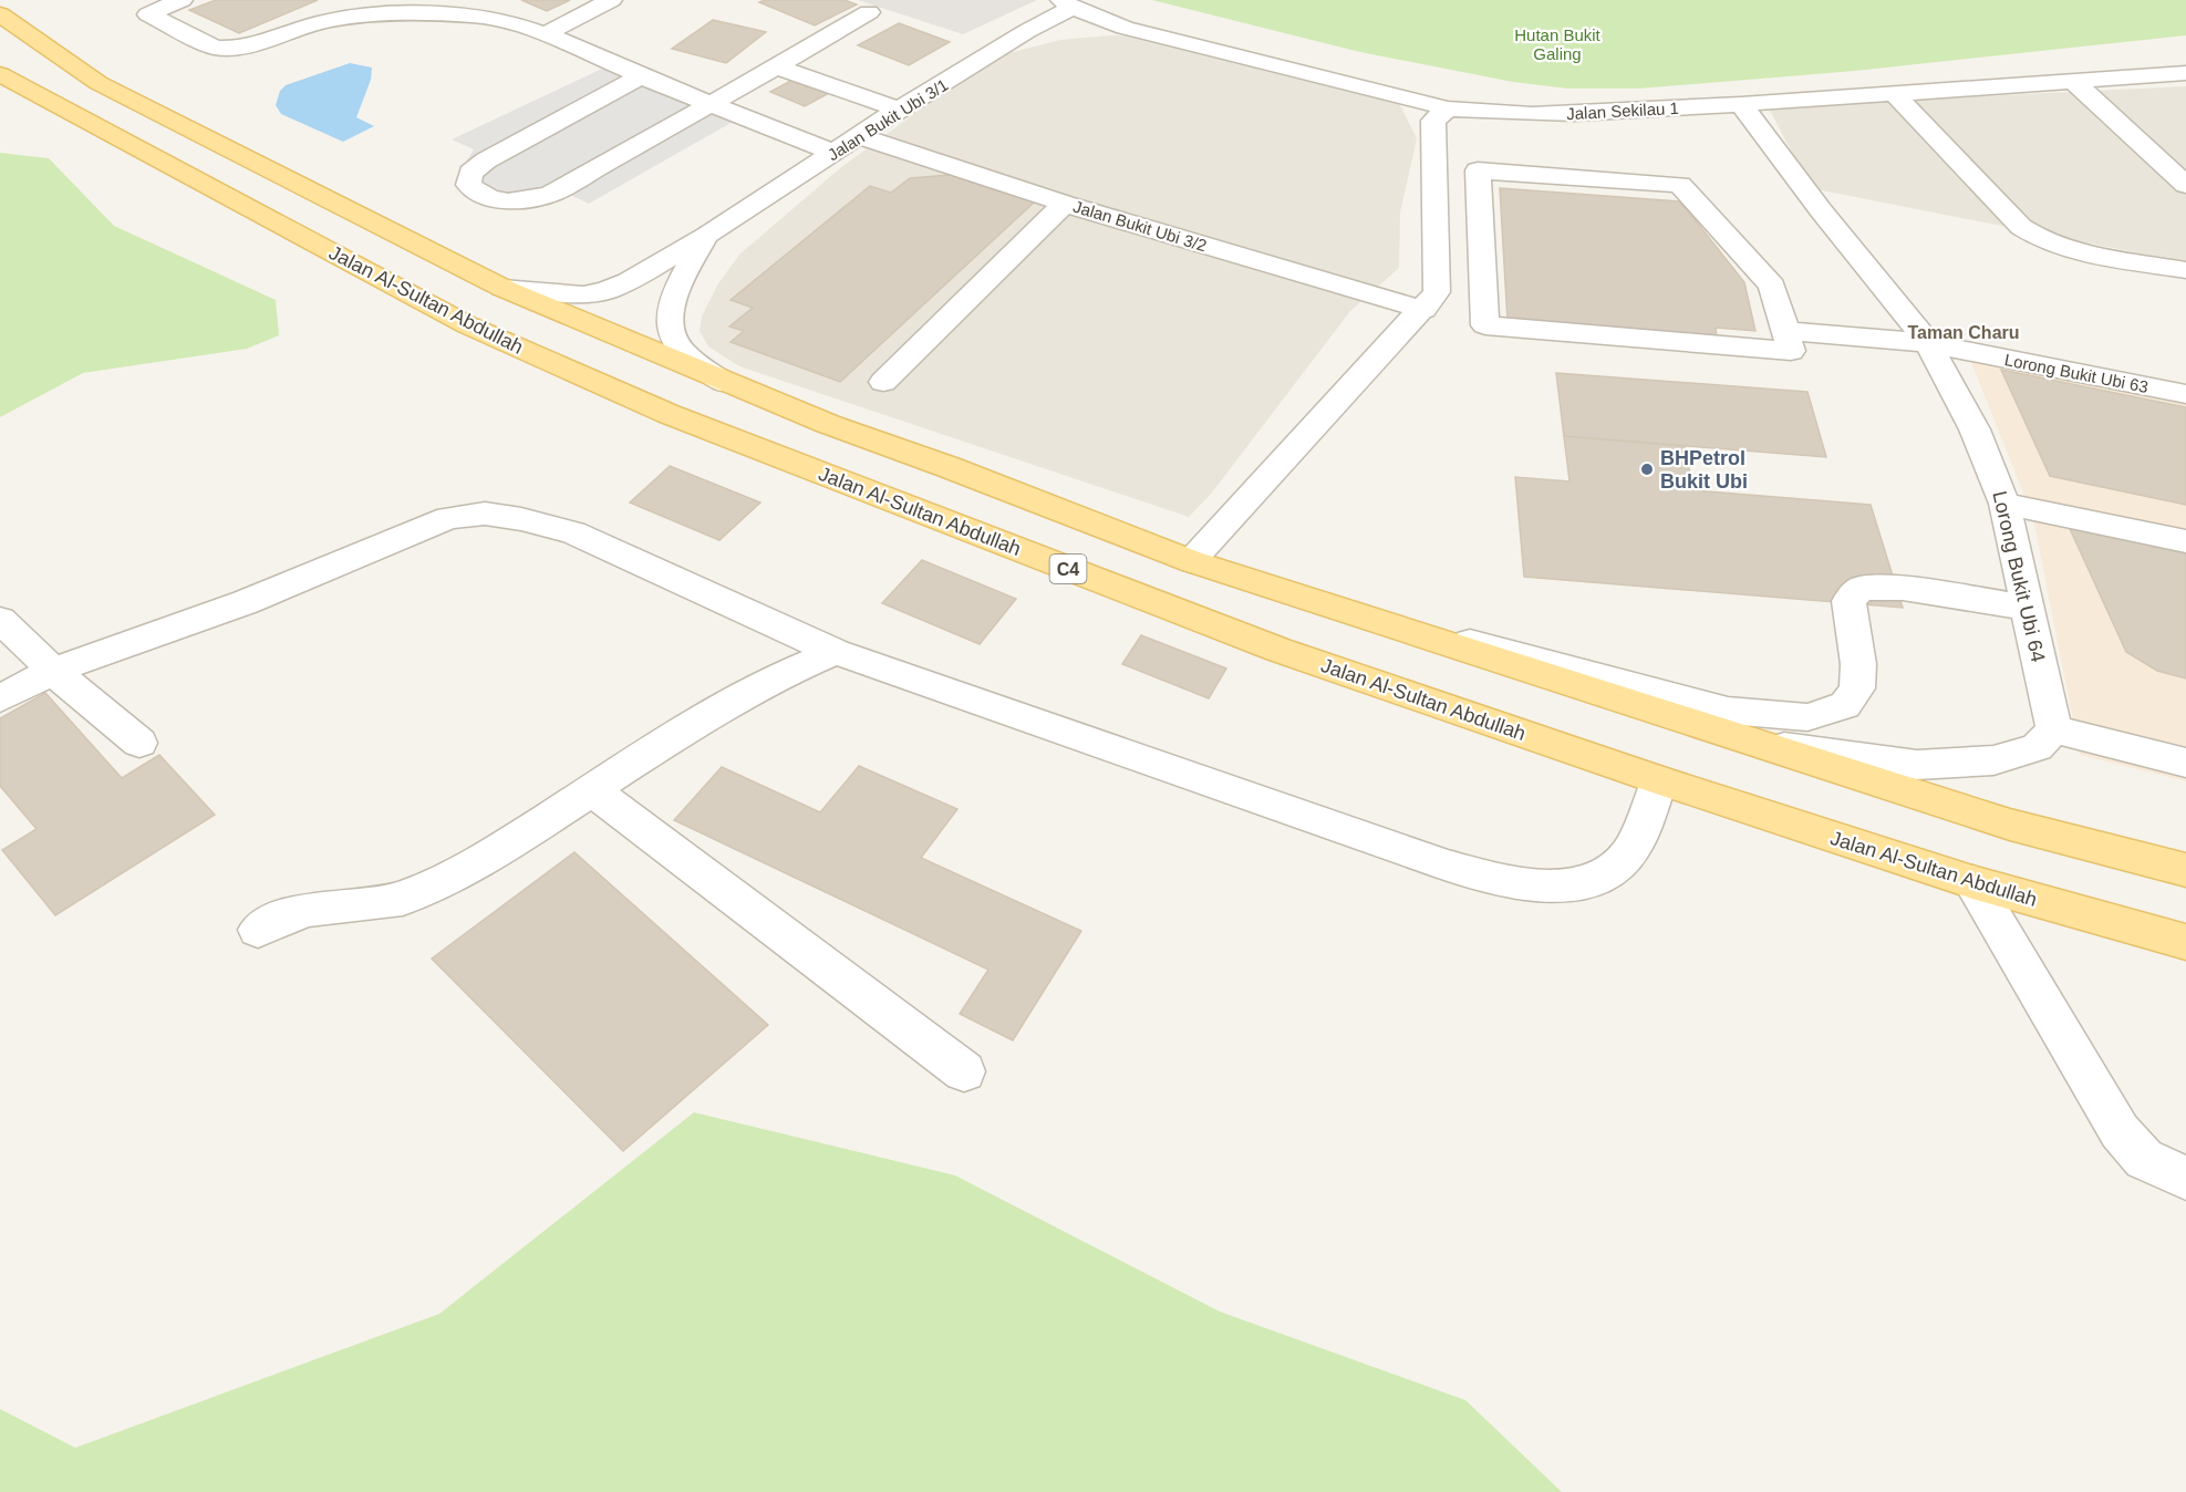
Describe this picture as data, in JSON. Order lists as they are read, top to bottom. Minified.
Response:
{"streets":{"main road":["Jalan Al-Sultan Abdullah","C4"],"street":["Jalan Sekilau 1","Jalan Bukit Ubi 3/1","Jalan Bukit Ubi 3/2","Lorong Bukit Ubi 63","Lorong Bukit Ubi 64"]},"crossings":[["Jalan Sekilau 1","Jalan Bukit Ubi 3/1"],["Jalan Sekilau 1","Lorong Bukit Ubi 64"],["Jalan Bukit Ubi 3/1","Jalan Bukit Ubi 3/2"],["Lorong Bukit Ubi 63","Lorong Bukit Ubi 64"]],"districts":["Taman Charu"],"parks":["Hutan Bukit Galing"],"places":["BHPetrol Bukit Ubi"]}
